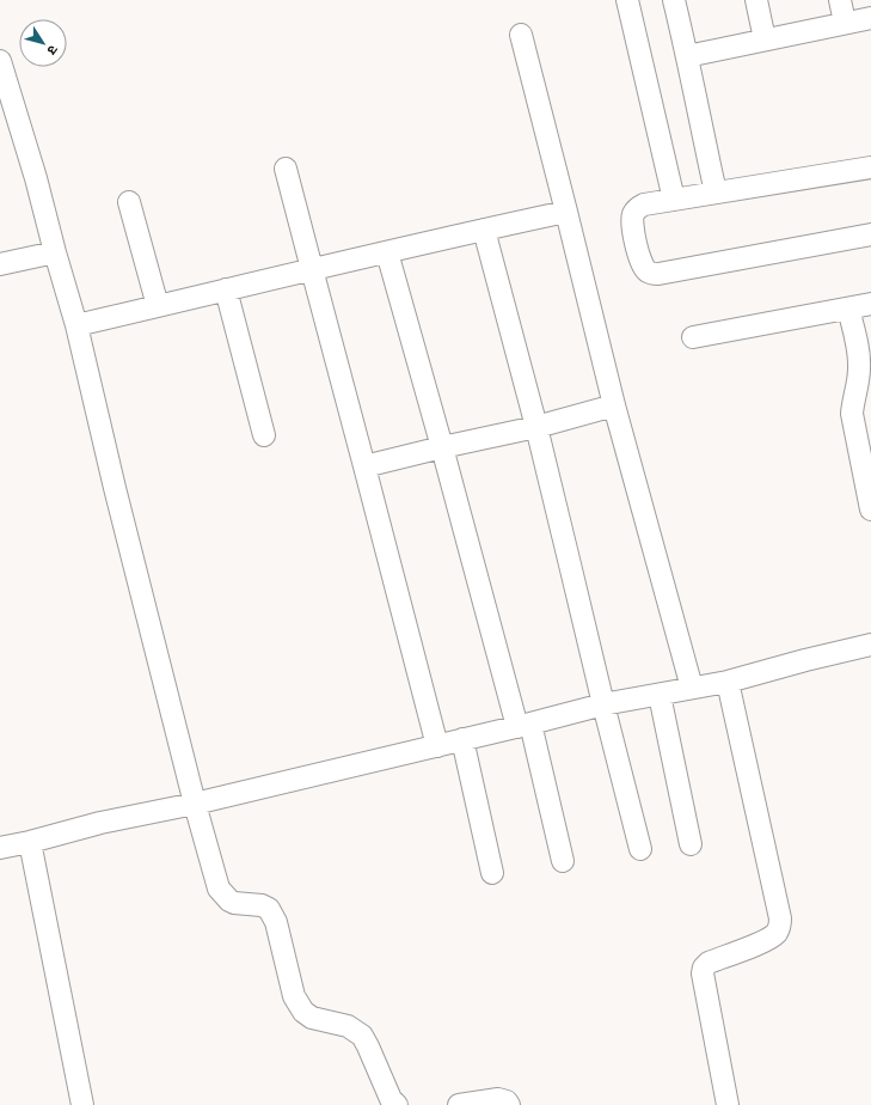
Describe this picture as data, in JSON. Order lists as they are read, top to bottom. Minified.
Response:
{"north":"bottom right"}
